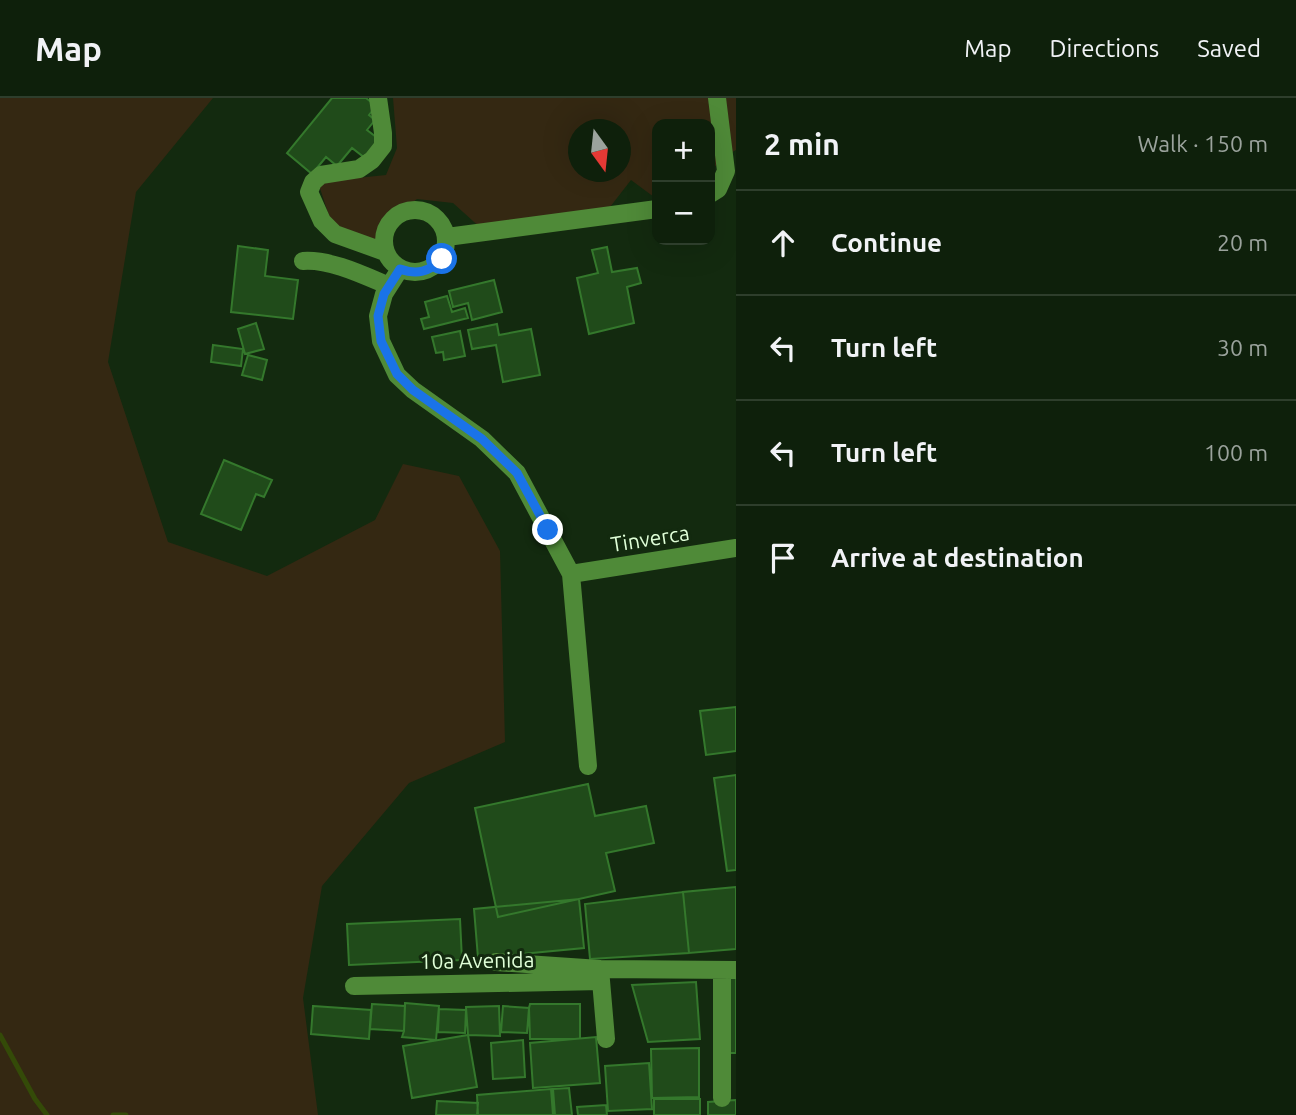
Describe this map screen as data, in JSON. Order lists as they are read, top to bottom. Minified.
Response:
{"streets":{"street":["Tinverca","10a Avenida"]},"north":"bottom","page":{"header":"Map","nav":["Map","Directions","Saved"],"heading":["2 min","Walk · 150 m"],"map_buttons":["+","−"],"list":[["Continue","20 m"],["Turn left","30 m"],["Turn left","100 m"],"Arrive at destination"]}}
